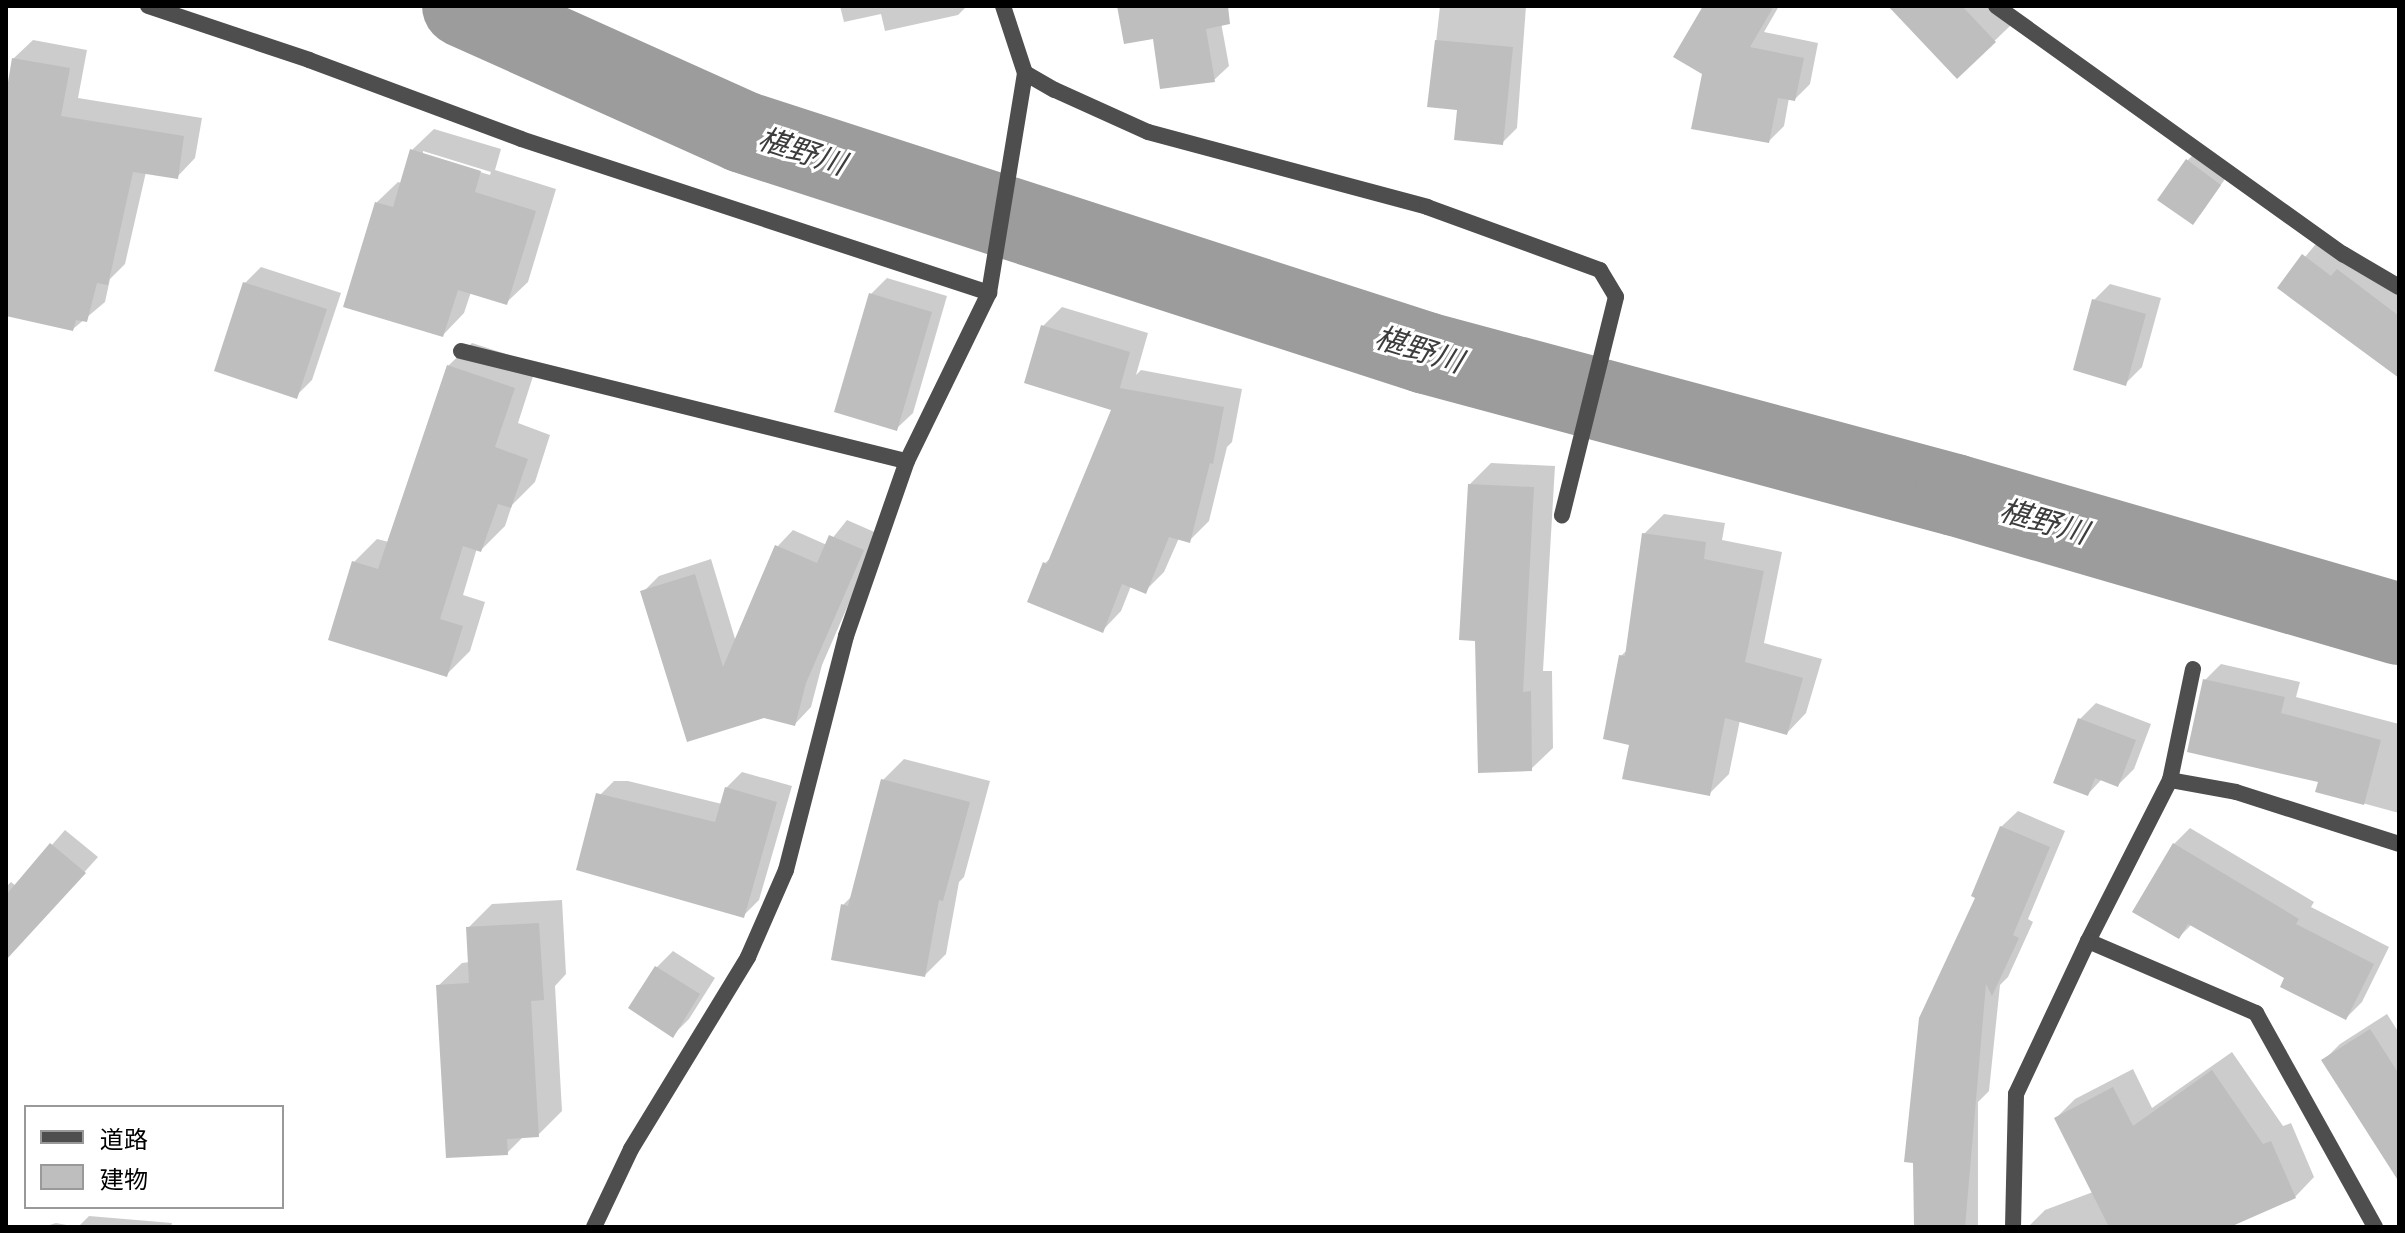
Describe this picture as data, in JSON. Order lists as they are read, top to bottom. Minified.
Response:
{"water":["椹野川"],"legend":["道路","建物"]}
